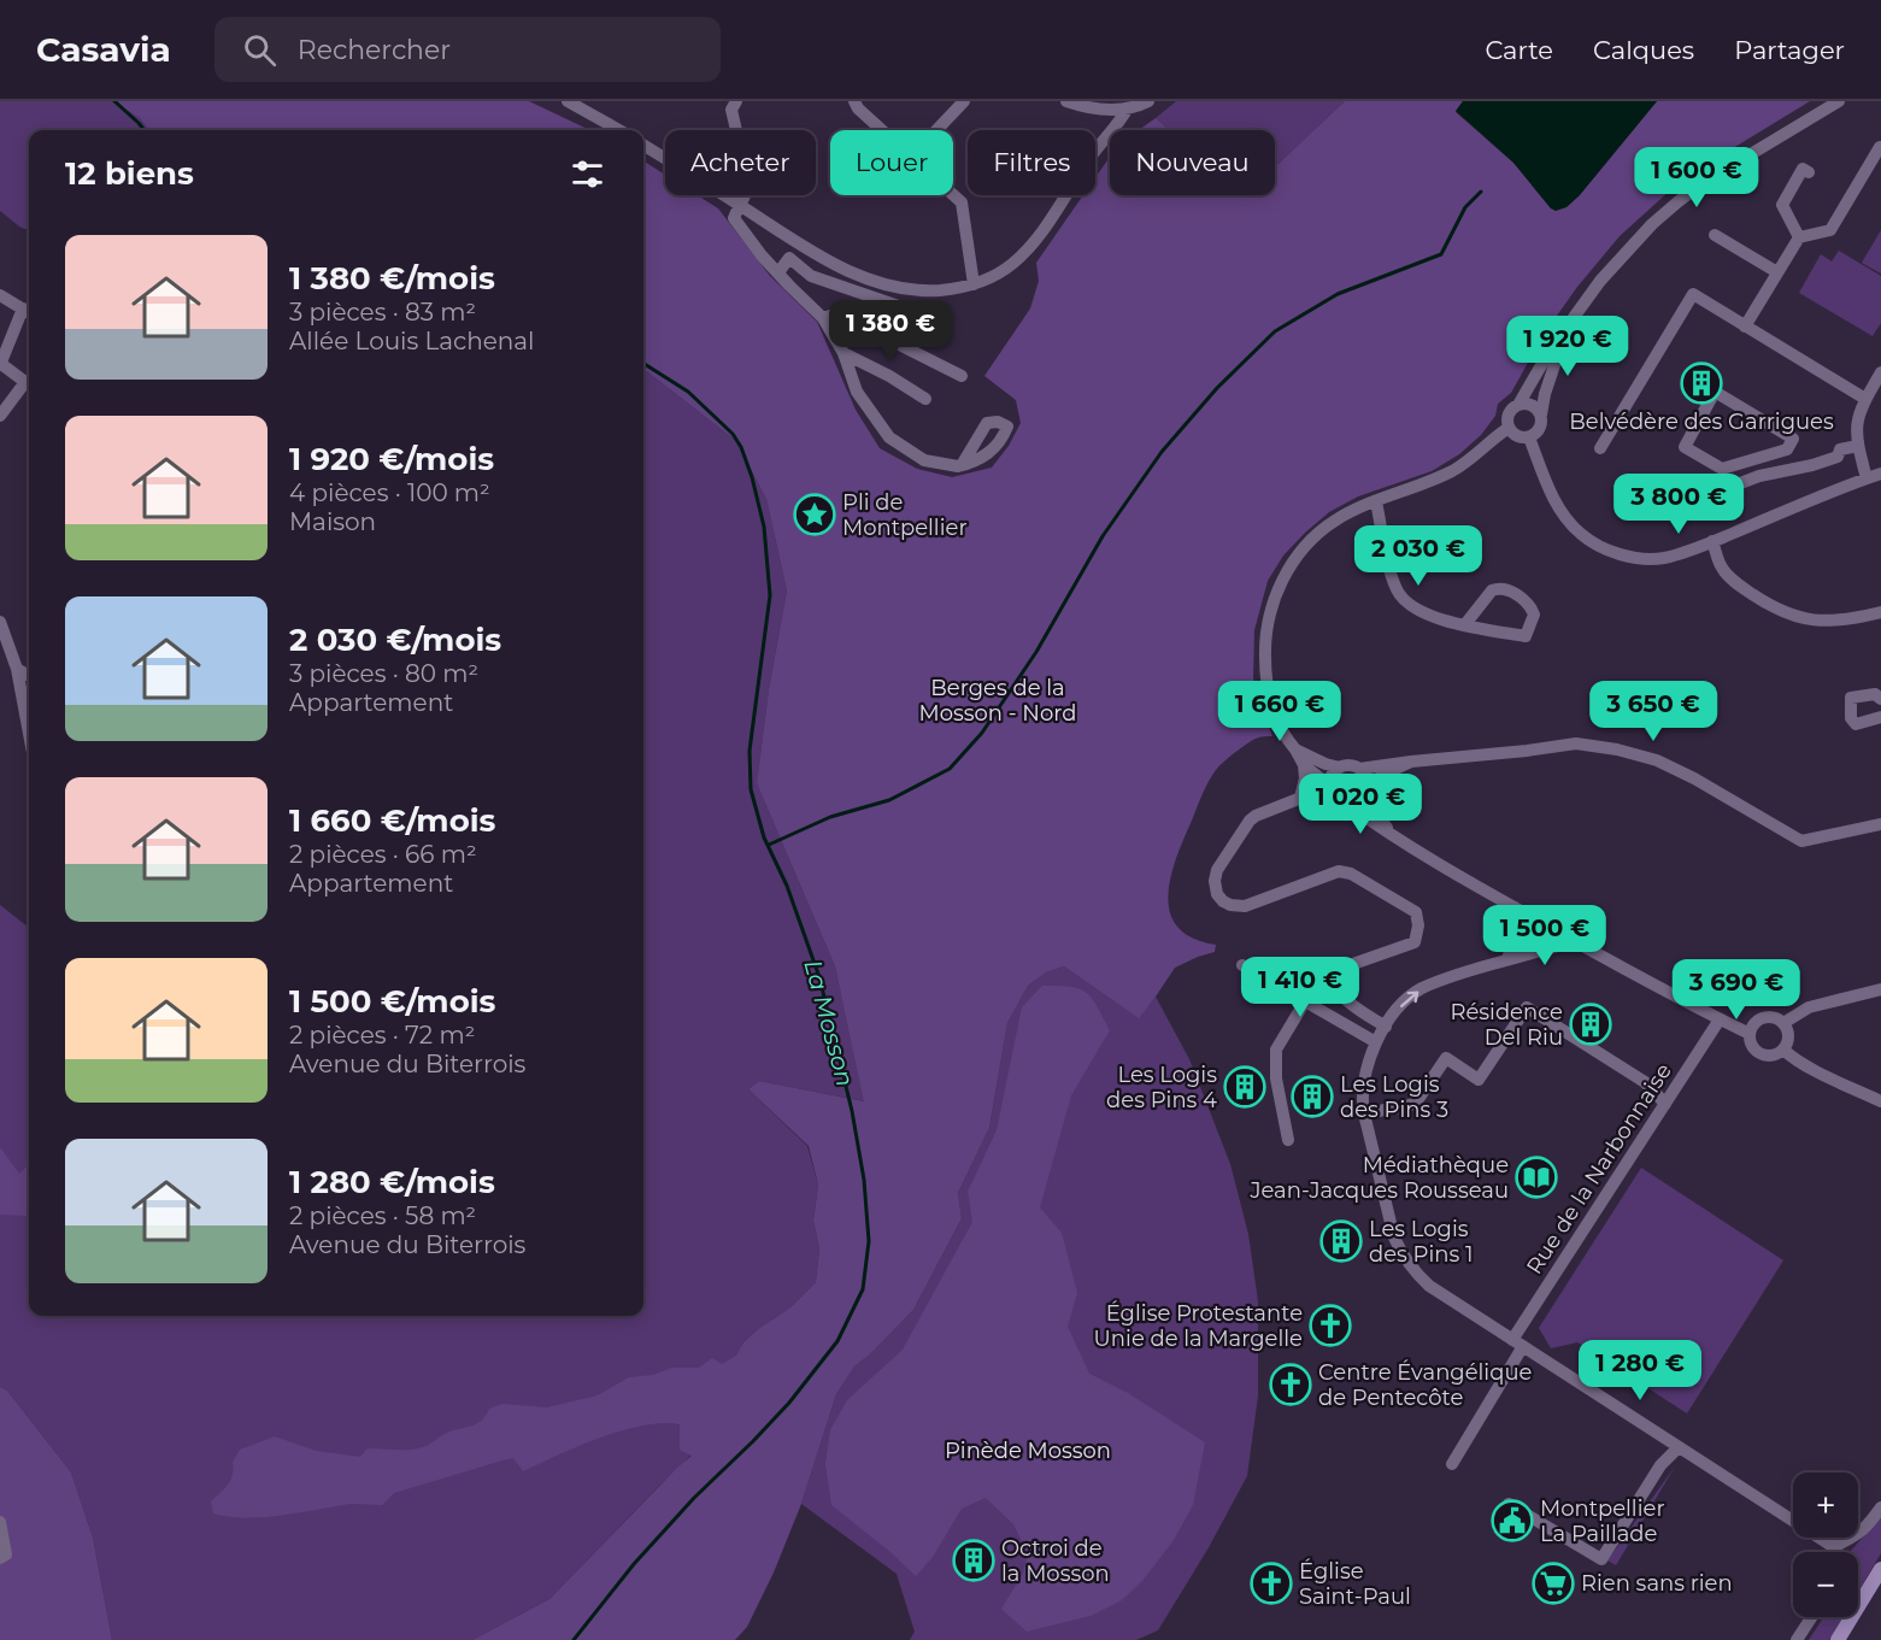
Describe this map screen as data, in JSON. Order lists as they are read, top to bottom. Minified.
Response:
{"streets":{"street":["Rue de la Narbonnaise"]},"water":["La Mosson"],"parks":["Berges de la Mosson - Nord","Pinède Mosson"],"places":{"building":["Belvédère des Garrigues","Résidence Del Riu","Les Logis des Pins 4","Les Logis des Pins 3","Les Logis des Pins 1","Octroi de la Mosson"],"place":["Pli de Montpellier"],"library":["Médiathèque Jean-Jacques Rousseau"],"church":["Église Protestante Unie de la Margelle","Centre Évangélique de Pentecôte","Église Saint-Paul"],"public building":["Montpellier La Paillade"],"supermarket":["Rien sans rien"]},"page":{"header":"Casavia","search":"Rechercher","nav":["Carte","Calques","Partager"],"chip":["Acheter","Louer","Filtres","Nouveau"],"heading":"12 biens","price":["1 600 €","1 380 €","1 920 €","3 800 €","2 030 €","1 660 €","3 650 €","1 020 €","1 500 €","1 410 €","3 690 €","1 280 €"],"list":[{"name":"1 380 €/mois","note":"3 pièces · 83 m² · Allée Louis Lachenal"},{"name":"1 920 €/mois","note":"4 pièces · 100 m² · Maison"},{"name":"2 030 €/mois","note":"3 pièces · 80 m² · Appartement"},{"name":"1 660 €/mois","note":"2 pièces · 66 m² · Appartement"},{"name":"1 500 €/mois","note":"2 pièces · 72 m² · Avenue du Biterrois"},{"name":"1 280 €/mois","note":"2 pièces · 58 m² · Avenue du Biterrois"}],"map_buttons":["+","−"]}}
